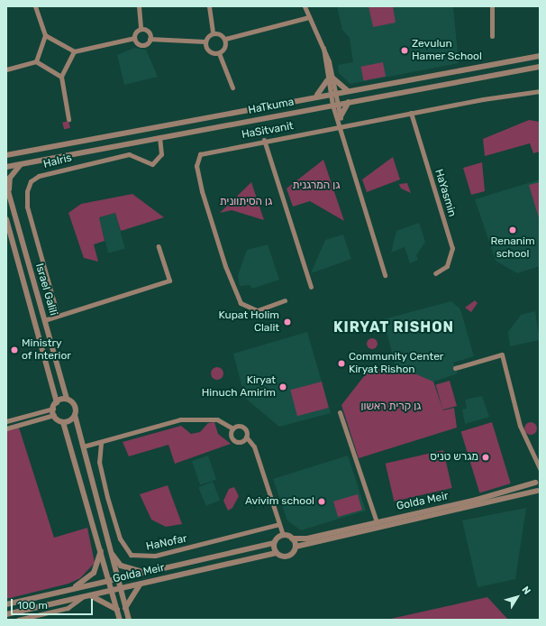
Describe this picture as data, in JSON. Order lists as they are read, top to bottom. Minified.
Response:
{"streets":{"street":["HaTkuma","HaSitvanit","HaIris","HaYasmin","Israel Galili","Golda Meir","HaNofar"]},"crossings":[["HaTkuma","HaIris"],["HaSitvanit","HaYasmin"],["Israel Galili","Golda Meir"]],"districts":["KIRYAT RISHON"],"parks":["גן המרגנית","גן הסיתוונית","גן קרית ראשון"],"places":["Zevulun Hamer School","Renanim school","Kupat Holim Clalit","Ministry of Interior","Community Center Kiryat Rishon","Kiryat Hinuch Amirim","מגרש טניס","Avivim school"],"scale_bar":"100 m","north":"top right"}
